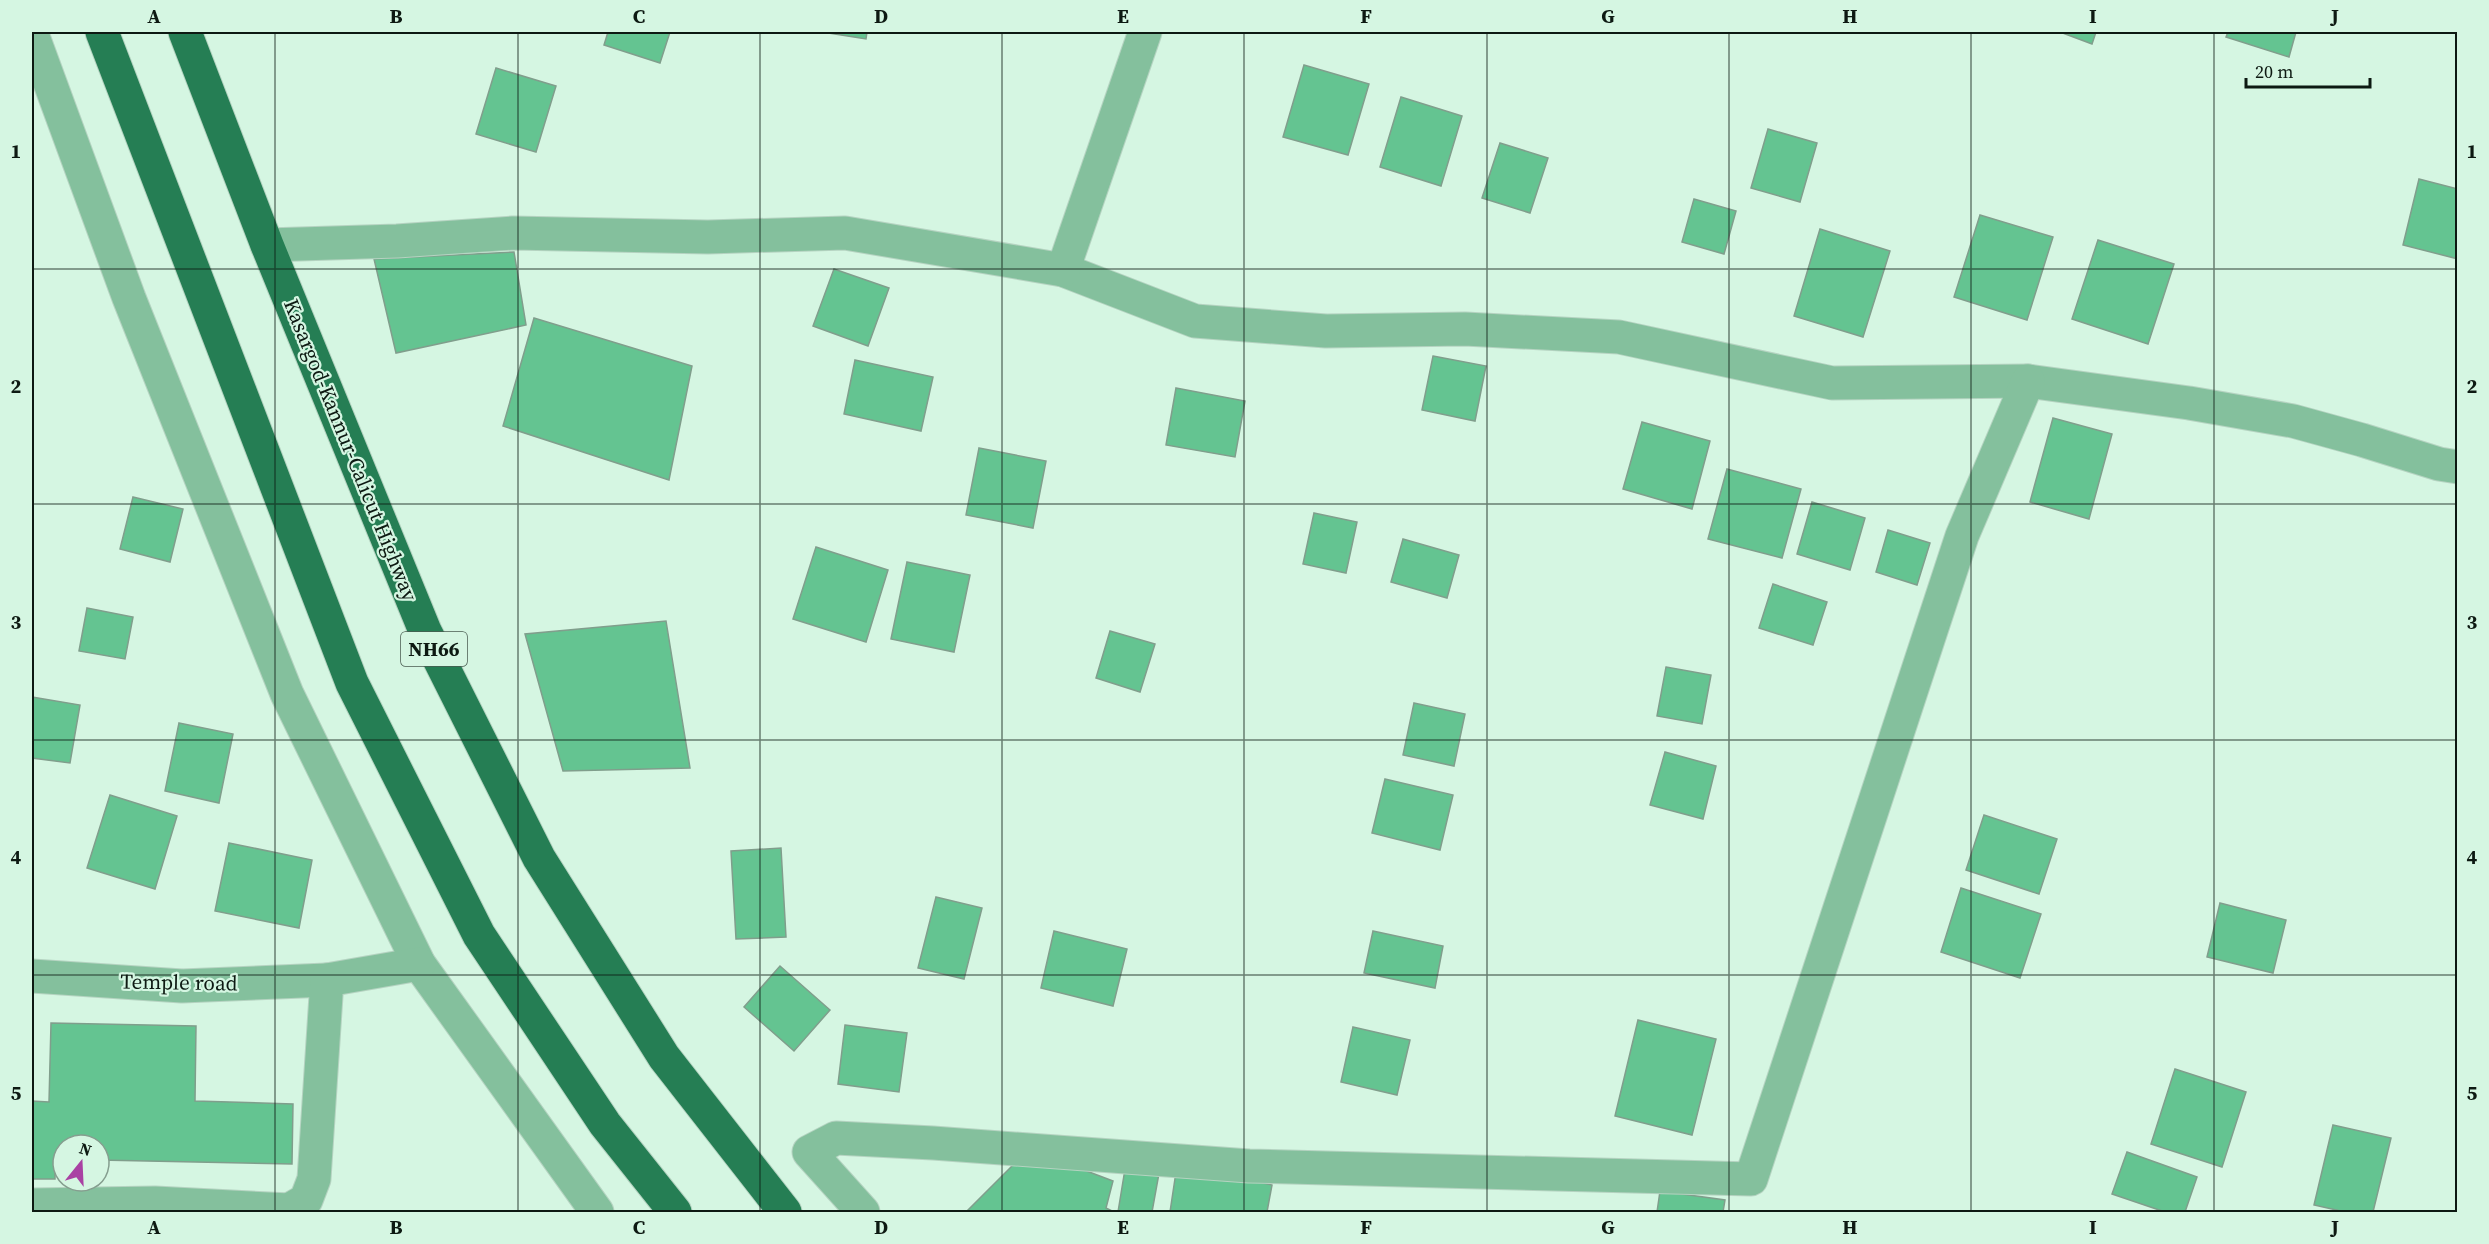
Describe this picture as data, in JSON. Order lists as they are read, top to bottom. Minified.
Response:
{"streets":{"highway":["Kasargod-Kannur-Calicut Highway","NH66"],"street":["Temple road"]},"scale_bar":"20 m","north":"top","grid":{"columns":["A","B","C","D","E","F","G","H","I","J"],"rows":["1","2","3","4","5"]}}
